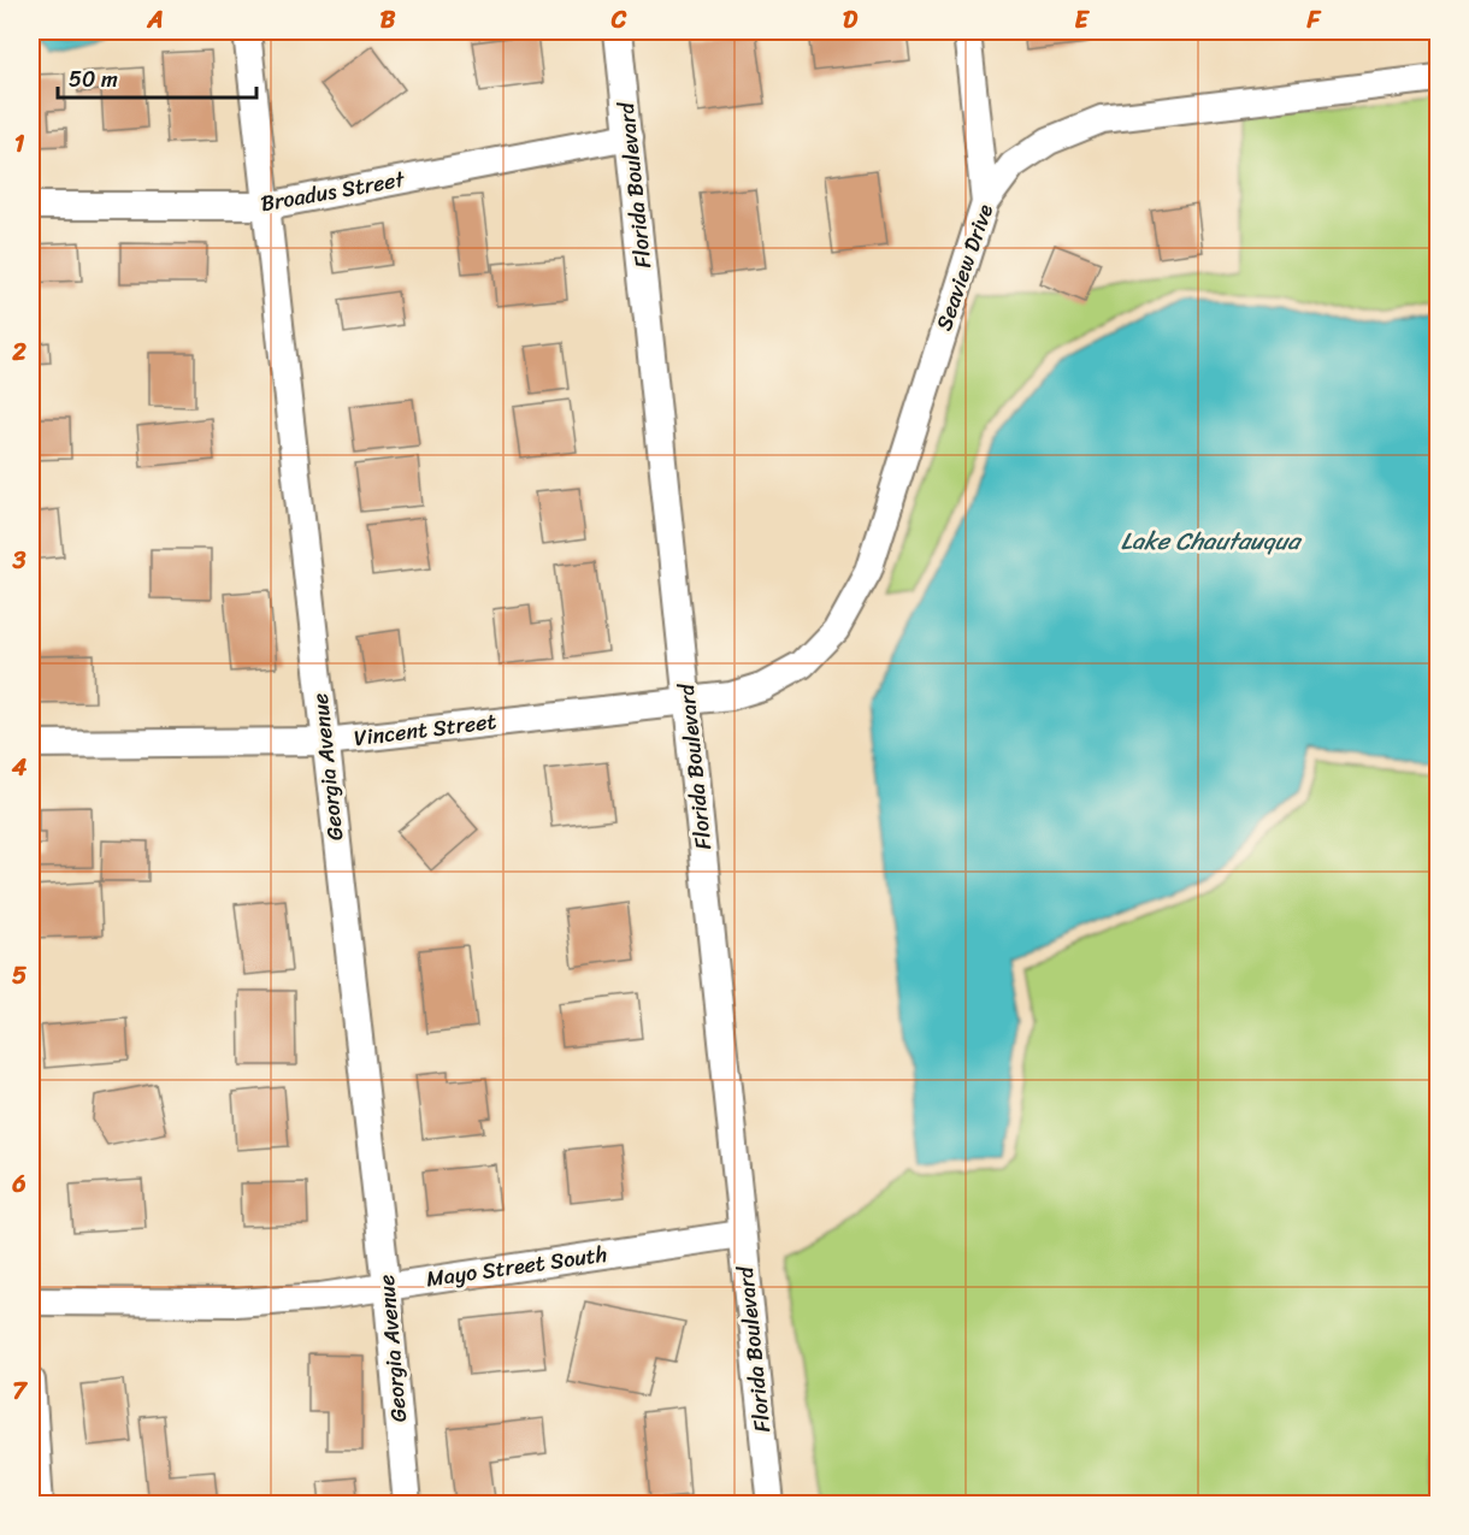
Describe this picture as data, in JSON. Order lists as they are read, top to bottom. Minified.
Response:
{"streets":{"street":["Florida Boulevard","Broadus Street","Seaview Drive","Vincent Street","Georgia Avenue","Mayo Street South"]},"crossings":[["Florida Boulevard","Broadus Street"],["Florida Boulevard","Seaview Drive"],["Florida Boulevard","Vincent Street"],["Florida Boulevard","Mayo Street South"],["Broadus Street","Georgia Avenue"],["Seaview Drive","Vincent Street"],["Vincent Street","Georgia Avenue"],["Georgia Avenue","Mayo Street South"]],"water":["Lake Chautauqua"],"scale_bar":"50 m","grid":{"columns":["A","B","C","D","E","F"],"rows":["1","2","3","4","5","6","7"]}}
